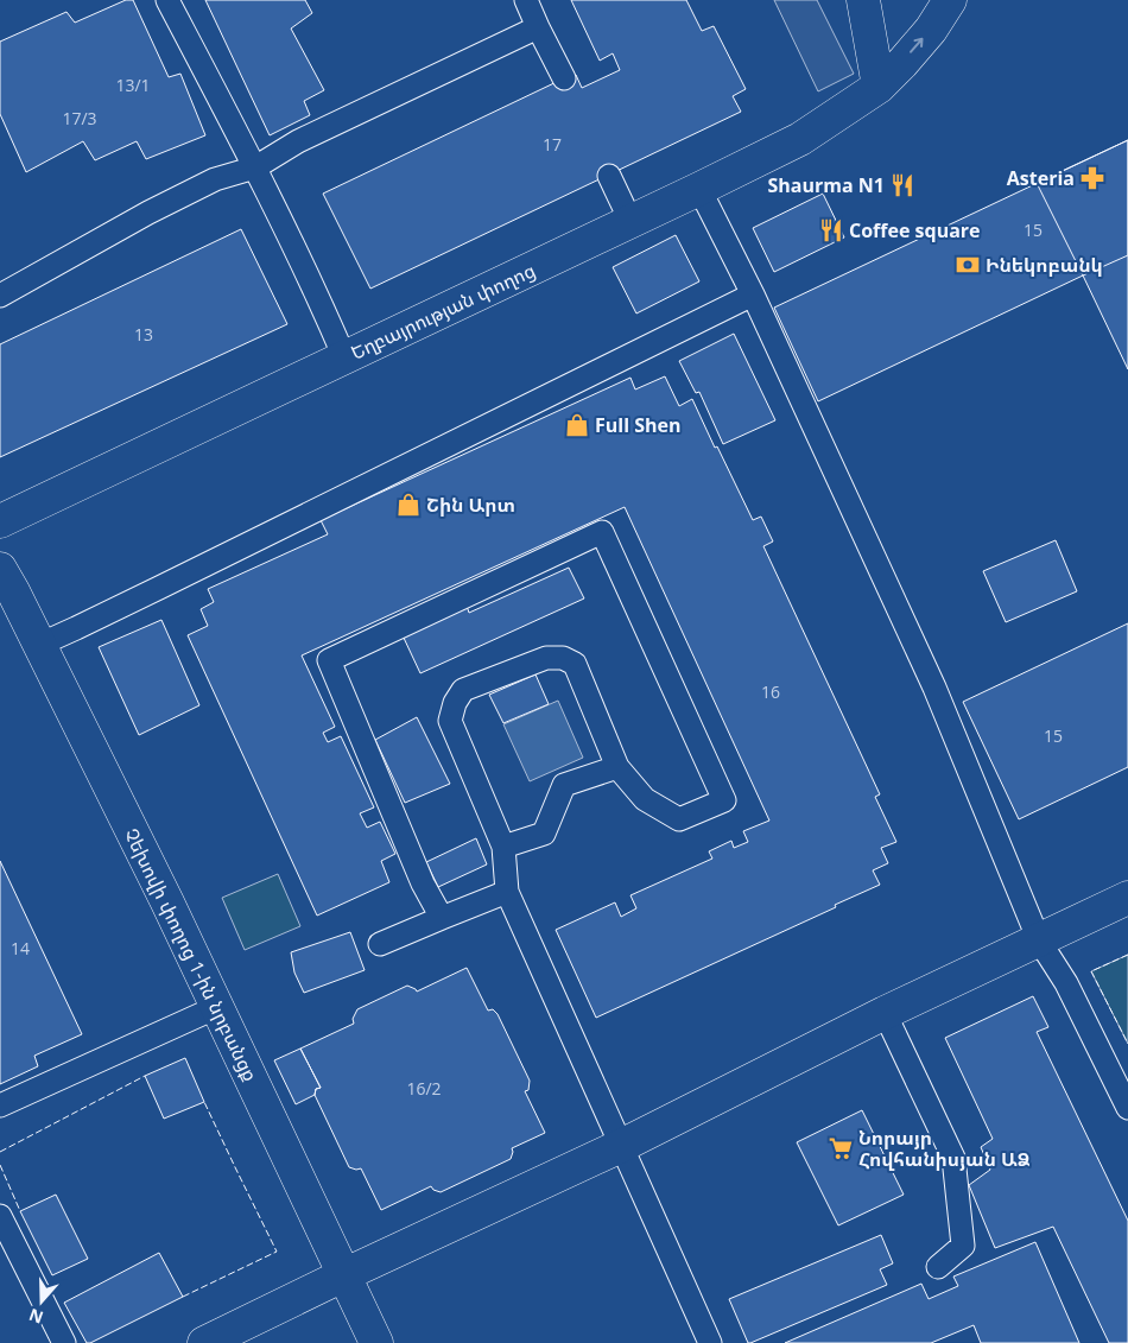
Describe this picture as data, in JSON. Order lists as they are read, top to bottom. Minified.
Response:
{"streets":{"street":["Եղբայրության փողոց","Չեխովի փողոց 1-ին նրբանցք"]},"places":{"pharmacy":["Asteria"],"restaurant":["Shaurma N1","Coffee square"],"bank":["Ինեկոբանկ"],"shop":["Full Shen","Շին Արտ"],"supermarket":["Նորայր Հովհանիսյան ԱՁ"]},"house_numbers":["13/1","17/3","17","15","13","16","15","14","16/2"],"north":"bottom"}
